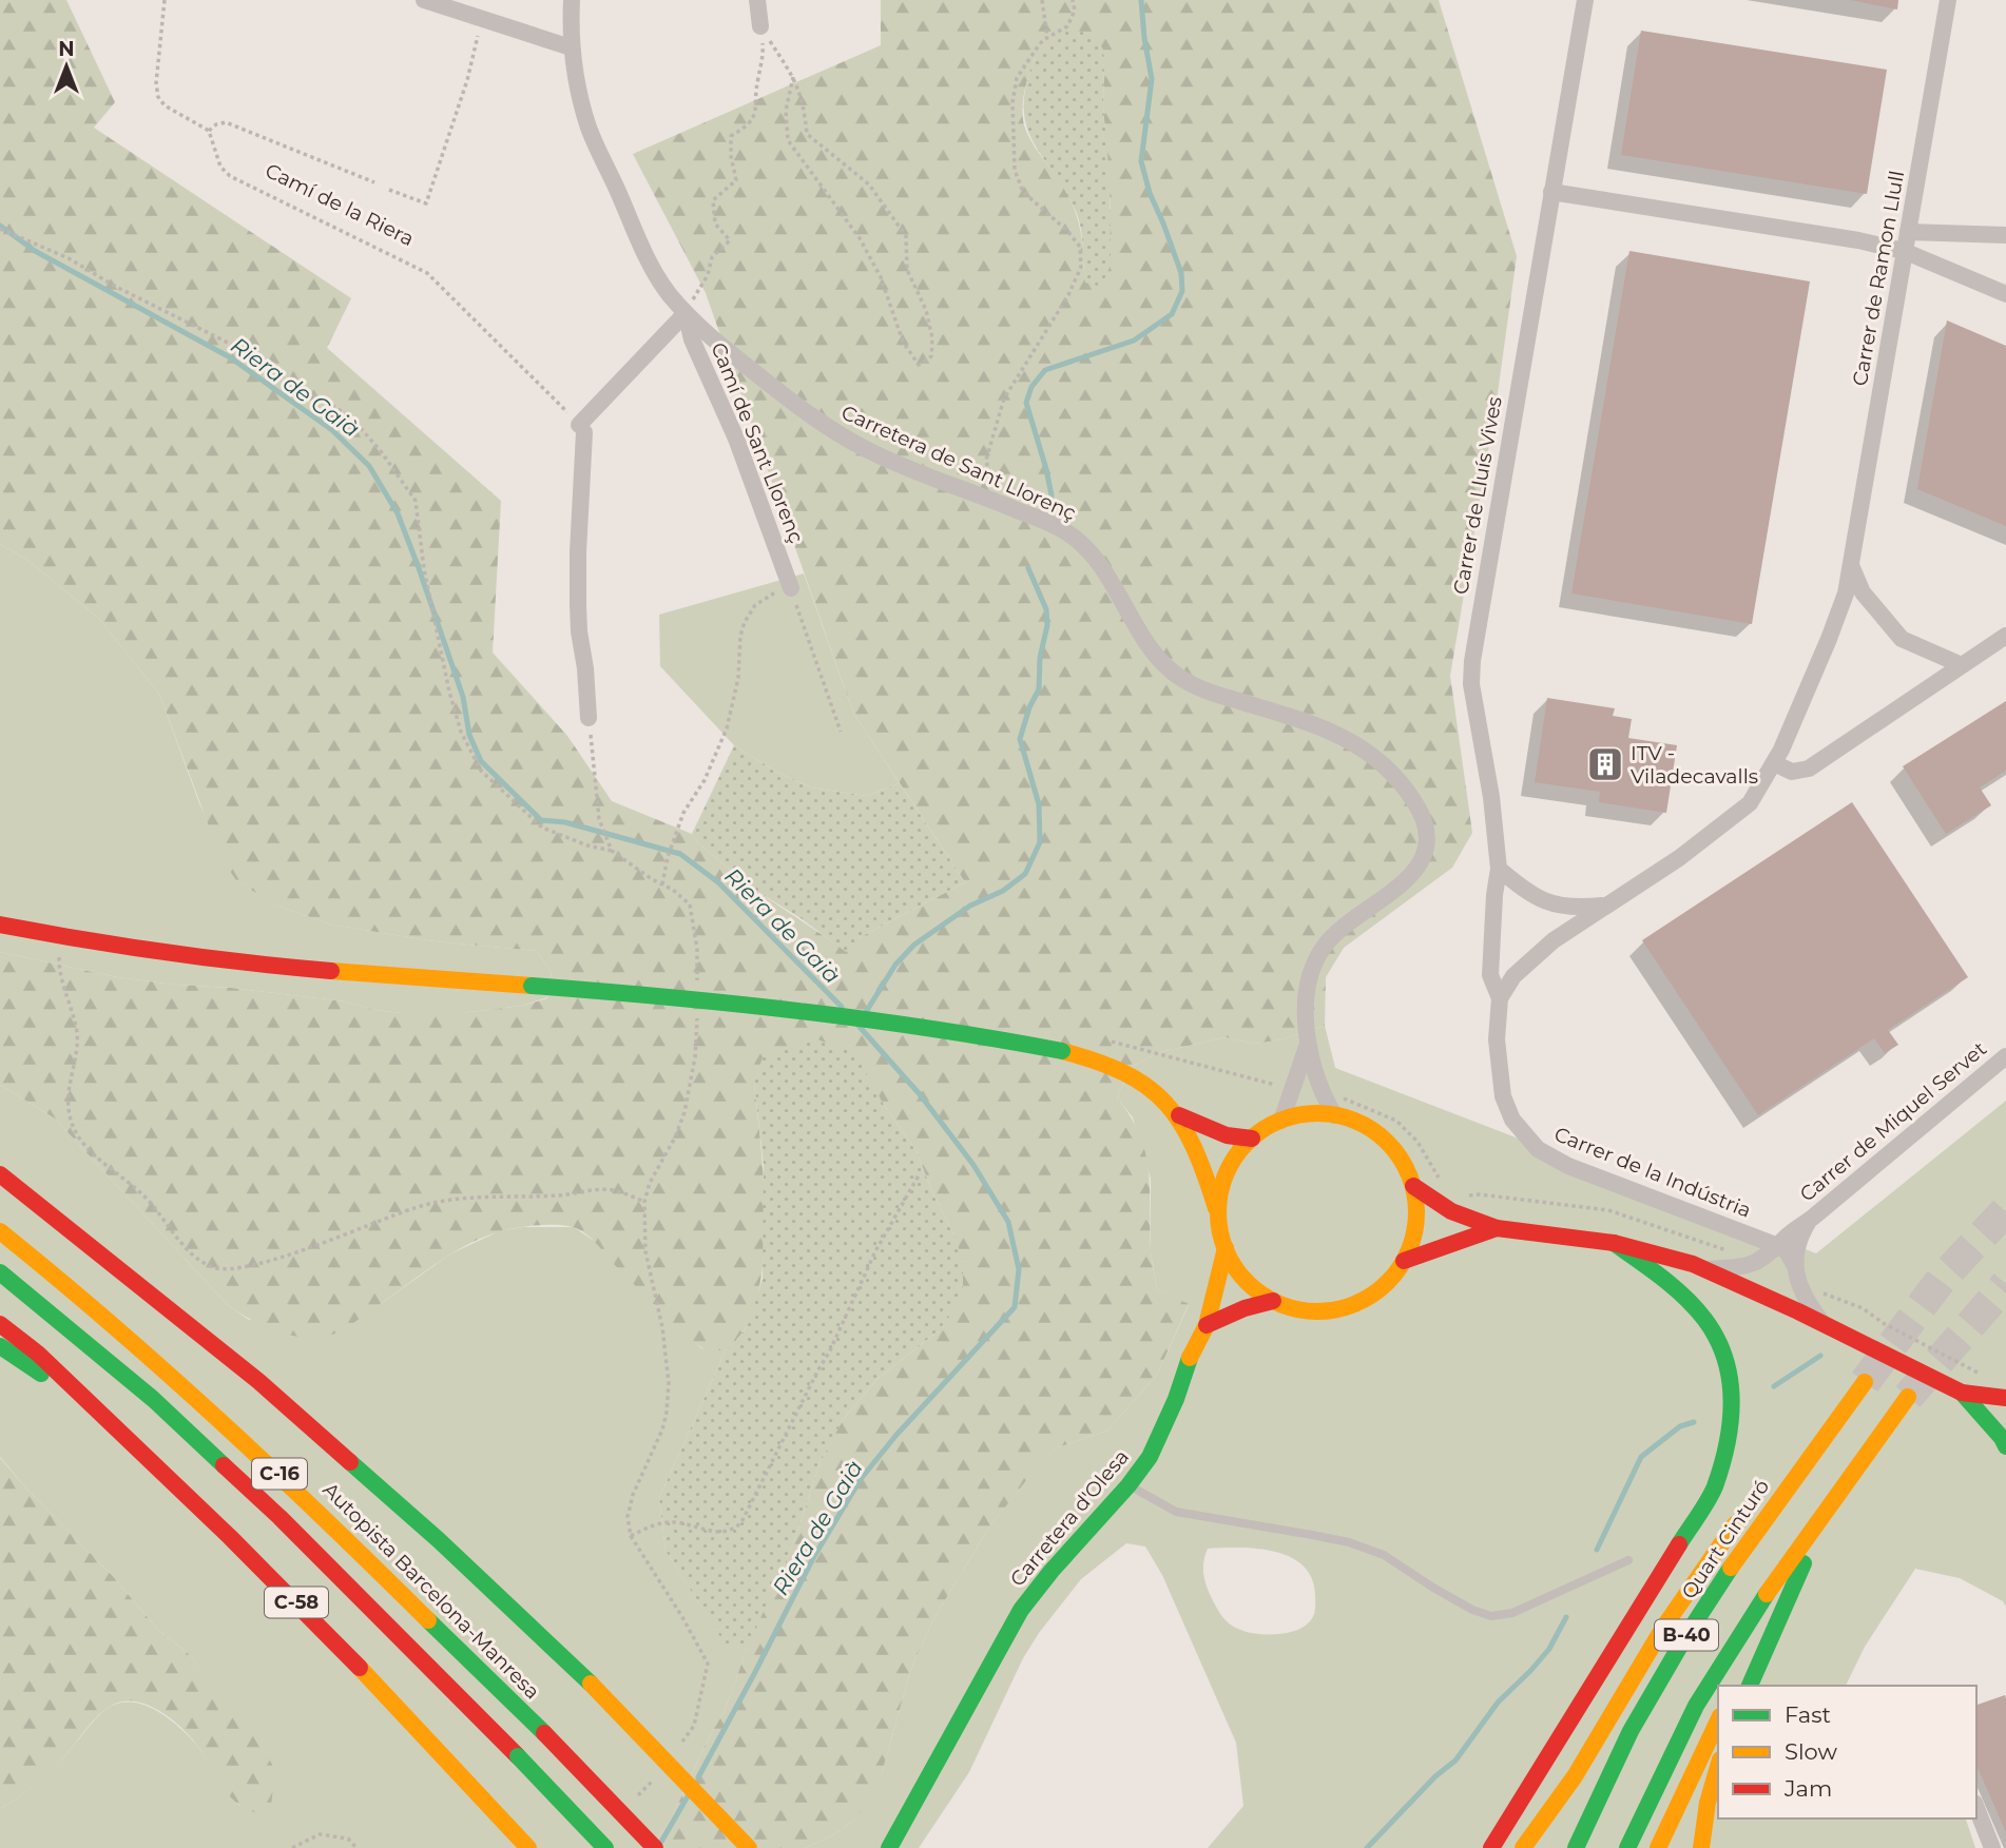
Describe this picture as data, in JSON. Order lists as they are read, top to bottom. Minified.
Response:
{"streets":{"main road":["C-16","Carretera d'Olesa","Quart Cinturó","Autopista Barcelona-Manresa","C-58","B-40"],"street":["Carrer de Ramon Llull","Camí de Sant Llorenç","Carretera de Sant Llorenç","Carrer de Lluís Vives","Carrer de Miquel Servet","Carrer de la Indústria"],"path":["Camí de la Riera"]},"crossings":[["Carrer de Ramon Llull","Carrer de Lluís Vives"],["Carrer de Ramon Llull","Carrer de la Indústria"],["Camí de Sant Llorenç","Carretera de Sant Llorenç"],["Carretera de Sant Llorenç","Carretera d'Olesa"],["Carrer de Lluís Vives","Carrer de la Indústria"],["Carrer de Miquel Servet","Carrer de la Indústria"]],"water":["Riera de Gaià"],"places":{"building":["ITV - Viladecavalls"]},"legend":["Fast","Slow","Jam"],"north":"top"}
